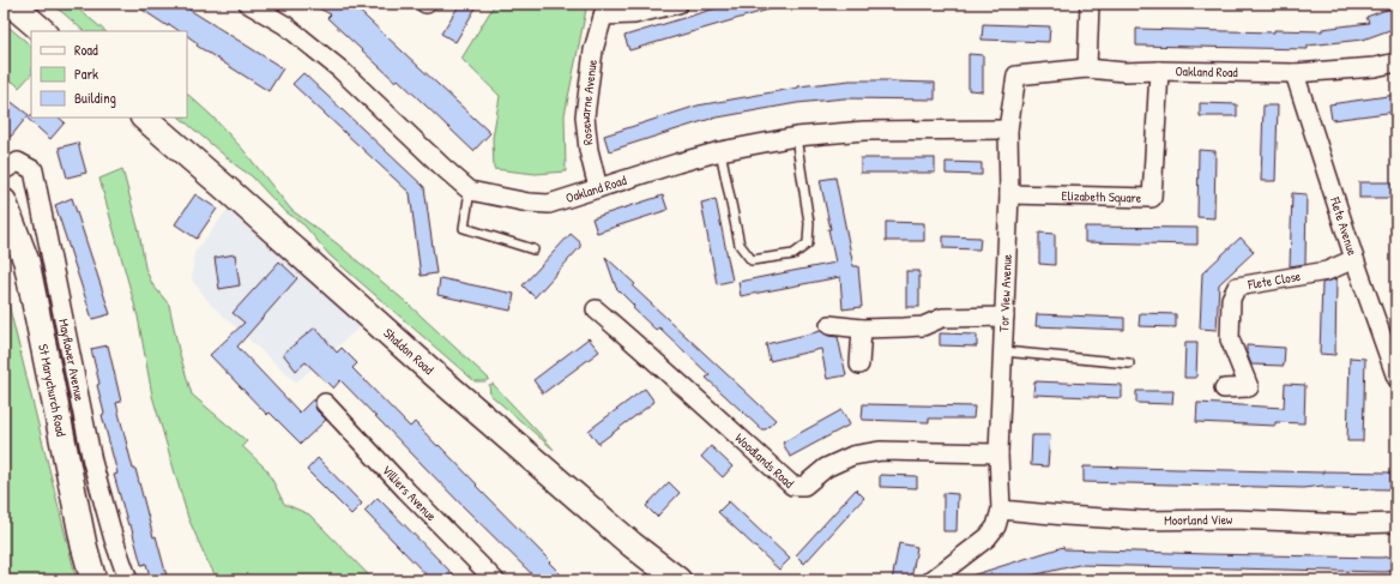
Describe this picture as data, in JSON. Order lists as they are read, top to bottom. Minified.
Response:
{"streets":{"street":["Oakland Road","Rosewarne Avenue","Elizabeth Square","Flete Avenue","Flete Close","Tor View Avenue","Shaldon Road","Mayflower Avenue","St Marychurch Road","Woodlands Road","Villiers Avenue","Moorland View"]},"crossings":[["Oakland Road","Rosewarne Avenue"],["Oakland Road","Elizabeth Square"],["Oakland Road","Flete Avenue"],["Oakland Road","Tor View Avenue"],["Elizabeth Square","Tor View Avenue"],["Flete Avenue","Flete Close"],["Tor View Avenue","Woodlands Road"],["Tor View Avenue","Moorland View"]],"legend":["Road","Park","Building"]}
